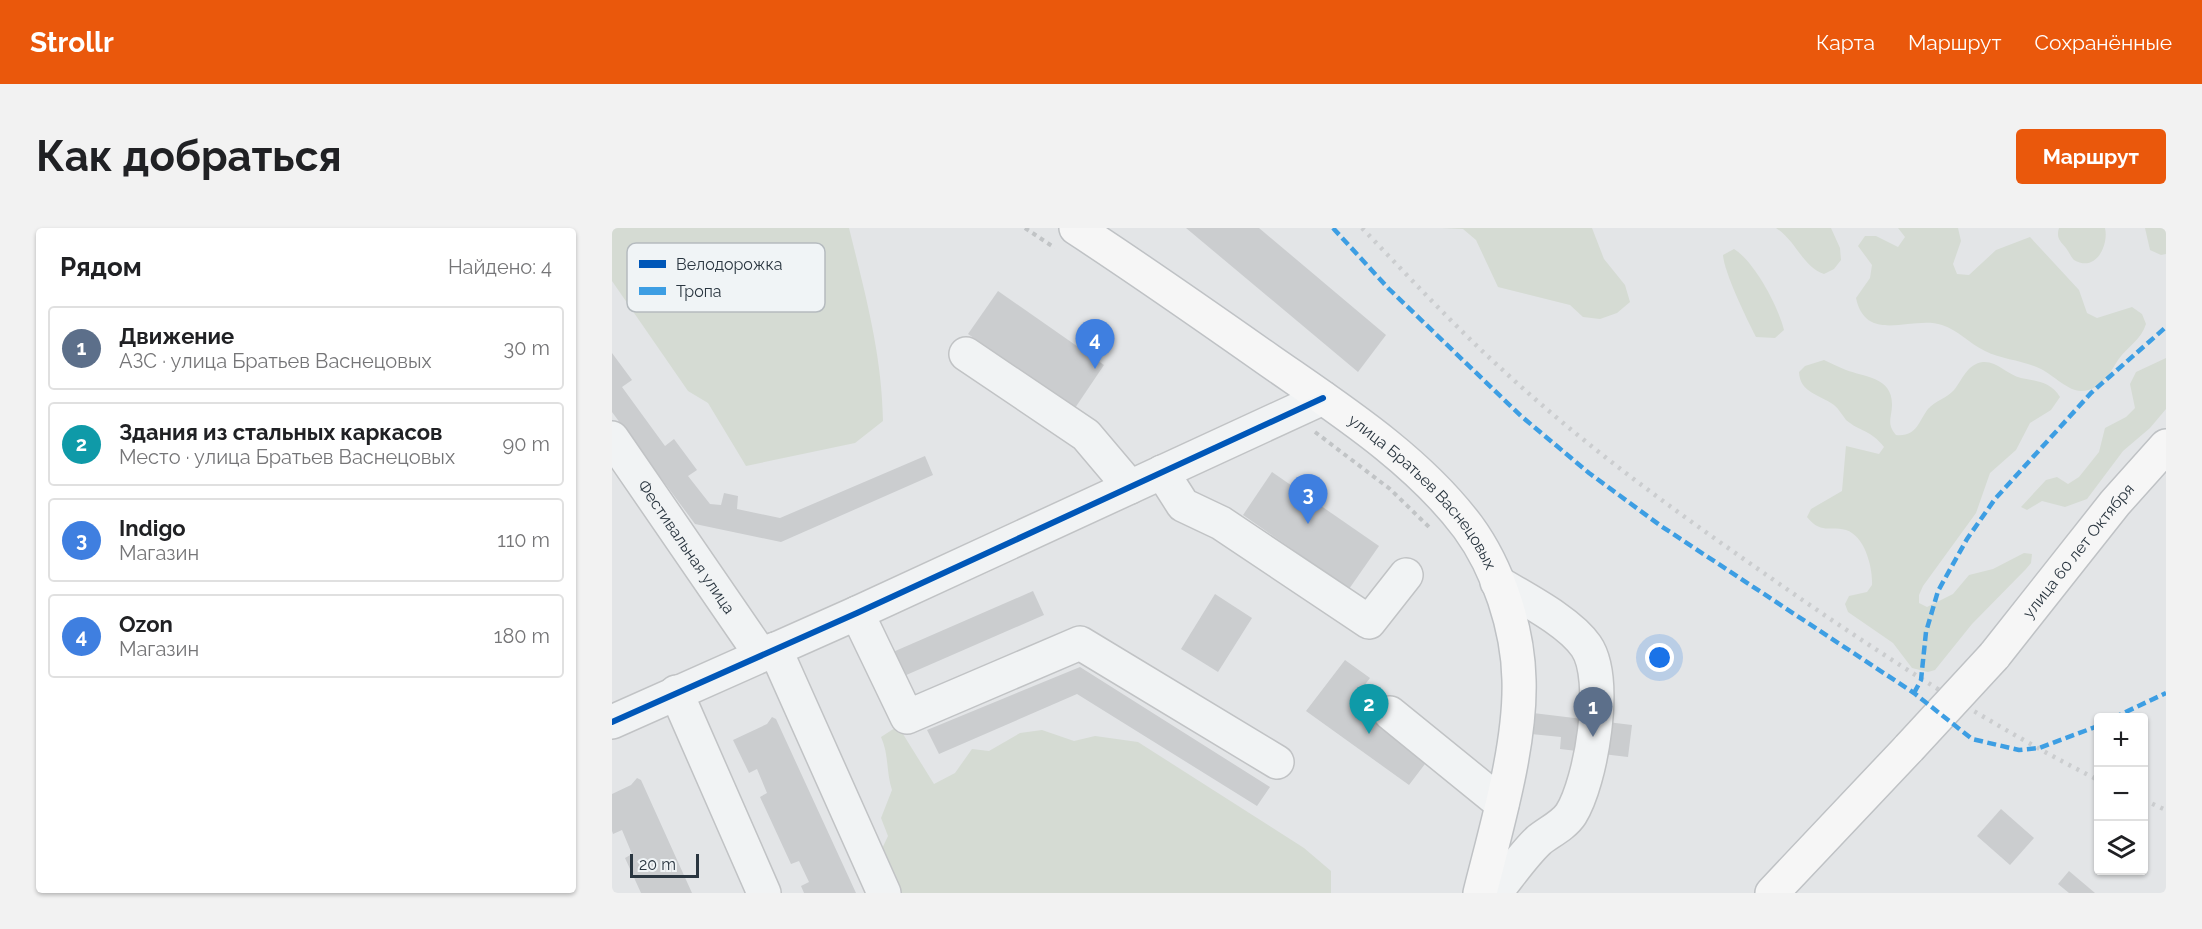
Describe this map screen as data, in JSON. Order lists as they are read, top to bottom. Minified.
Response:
{"streets":{"main road":["улица Братьев Васнецовых","улица 60 лет Октября"],"street":["Фестивальная улица"]},"legend":["Велодорожка","Тропа"],"scale_bar":"20 m","page":{"header":"Strollr","nav":["Карта","Маршрут","Сохранённые"],"buttons":"Маршрут","title":"Как добраться","heading":["Рядом","Найдено: 4"],"list":[{"mark":"1","name":"Движение","note":"АЗС · улица Братьев Васнецовых","value":"30 m"},{"mark":"2","name":"Здания из стальных каркасов","note":"Место · улица Братьев Васнецовых","value":"90 m"},{"mark":"3","name":"Indigo","note":"Магазин","value":"110 m"},{"mark":"4","name":"Ozon","note":"Магазин","value":"180 m"}],"pins":["4","3","2","1"],"map_buttons":["+","−"],"scale":"20 m"}}
